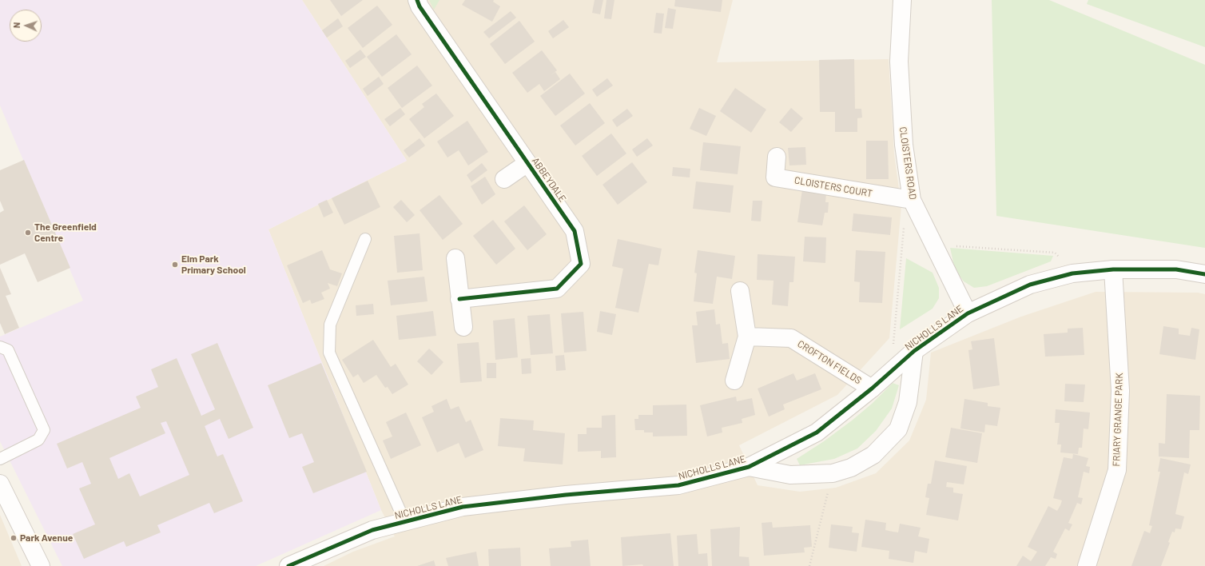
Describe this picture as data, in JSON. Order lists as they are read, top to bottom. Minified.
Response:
{"streets":{"street":["CLOISTERS ROAD","ABBEYDALE","CLOISTERS COURT","NICHOLLS LANE","CROFTON FIELDS","FRIARY GRANGE PARK"]},"crossings":[["CLOISTERS ROAD","CLOISTERS COURT"],["CLOISTERS ROAD","NICHOLLS LANE"],["NICHOLLS LANE","CROFTON FIELDS"],["NICHOLLS LANE","FRIARY GRANGE PARK"]],"places":["The Greenfield Centre","Elm Park Primary School","Park Avenue"],"north":"left"}
